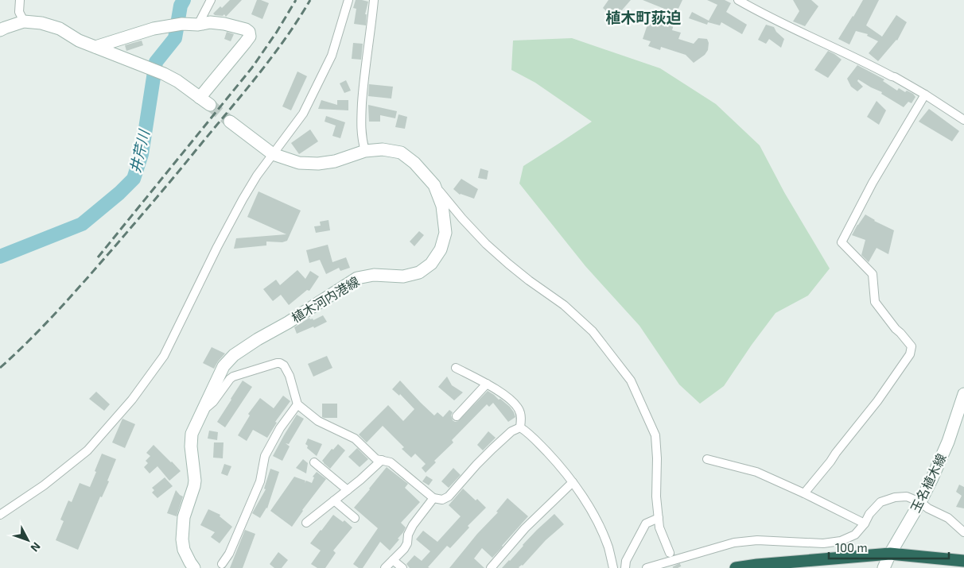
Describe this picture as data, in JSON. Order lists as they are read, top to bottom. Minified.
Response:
{"streets":{"main road":["植木河内港線","玉名植木線"]},"districts":["植木町荻迫"],"water":["井芹川"],"scale_bar":"100 m","north":"bottom right"}
